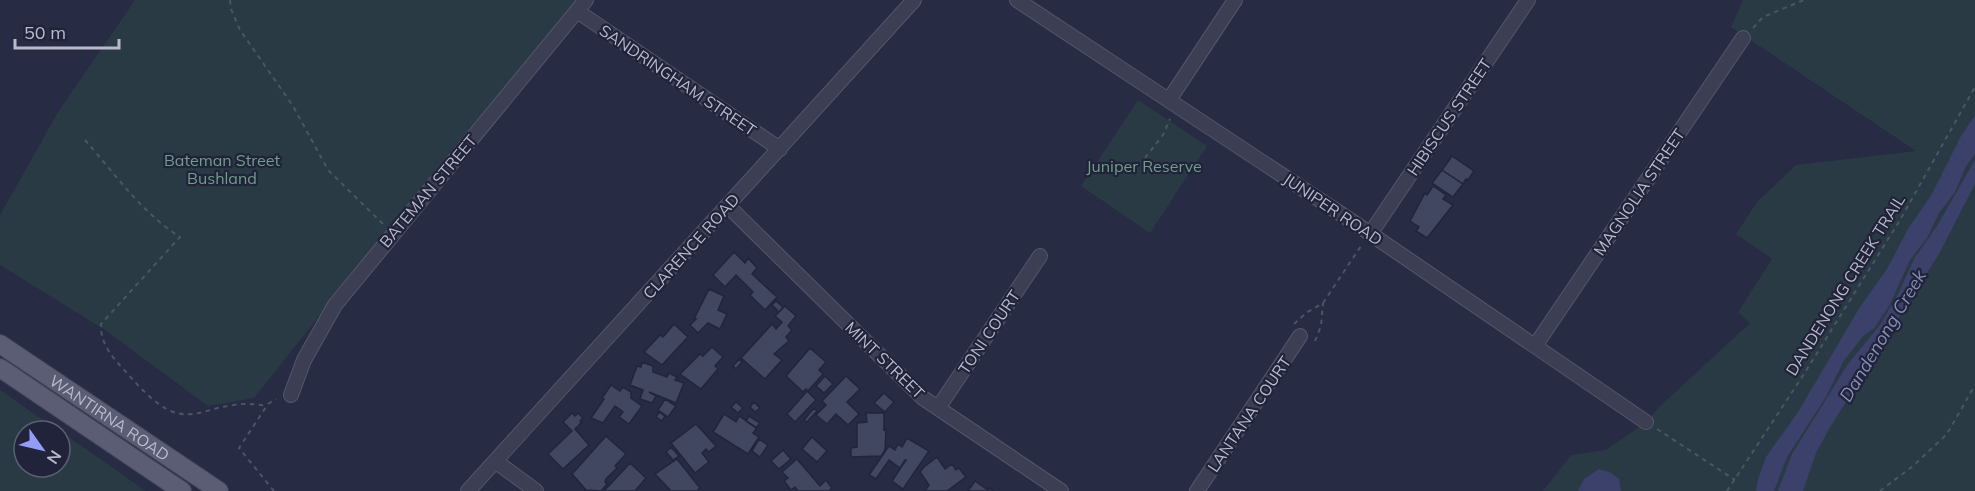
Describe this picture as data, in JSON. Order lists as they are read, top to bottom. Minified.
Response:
{"streets":{"main road":["WANTIRNA ROAD"],"street":["SANDRINGHAM STREET","HIBISCUS STREET","BATEMAN STREET","MAGNOLIA STREET","JUNIPER ROAD","CLARENCE ROAD","TONI COURT","MINT STREET","LANTANA COURT"],"path":["DANDENONG CREEK TRAIL"]},"crossings":[["SANDRINGHAM STREET","BATEMAN STREET"],["SANDRINGHAM STREET","CLARENCE ROAD"],["HIBISCUS STREET","JUNIPER ROAD"],["MAGNOLIA STREET","JUNIPER ROAD"],["CLARENCE ROAD","MINT STREET"],["TONI COURT","MINT STREET"]],"water":["Dandenong Creek"],"parks":["Bateman Street Bushland","Juniper Reserve"],"scale_bar":"50 m","north":"bottom right"}
